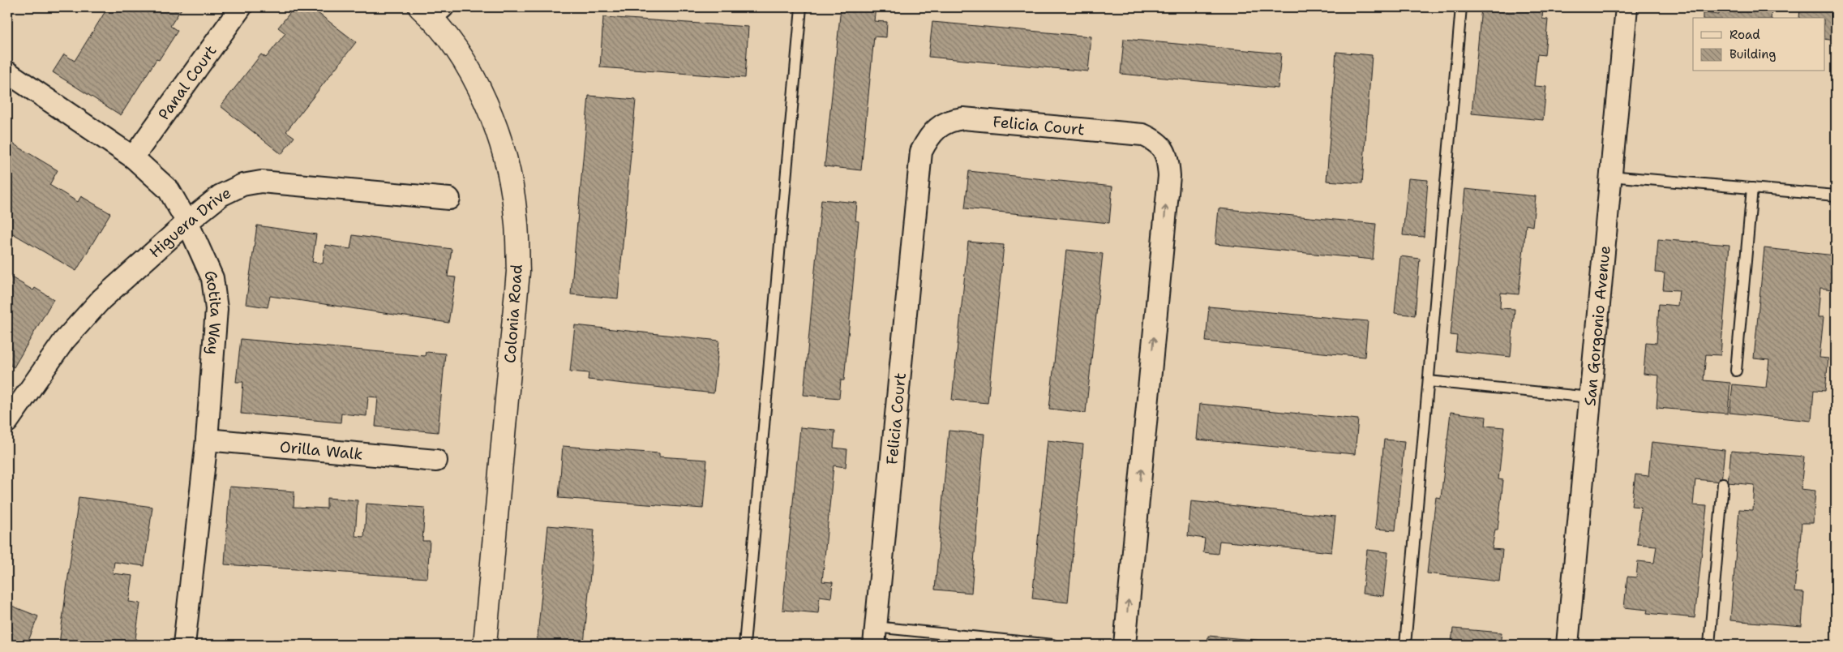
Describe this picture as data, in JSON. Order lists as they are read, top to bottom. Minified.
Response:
{"streets":{"street":["Panal Court","Felicia Court","Higuera Drive","Gotita Way","Colonia Road","San Gorgonio Avenue","Orilla Walk"]},"crossings":[["Panal Court","Gotita Way"],["Higuera Drive","Gotita Way"],["Gotita Way","Orilla Walk"]],"legend":["Road","Building"]}
